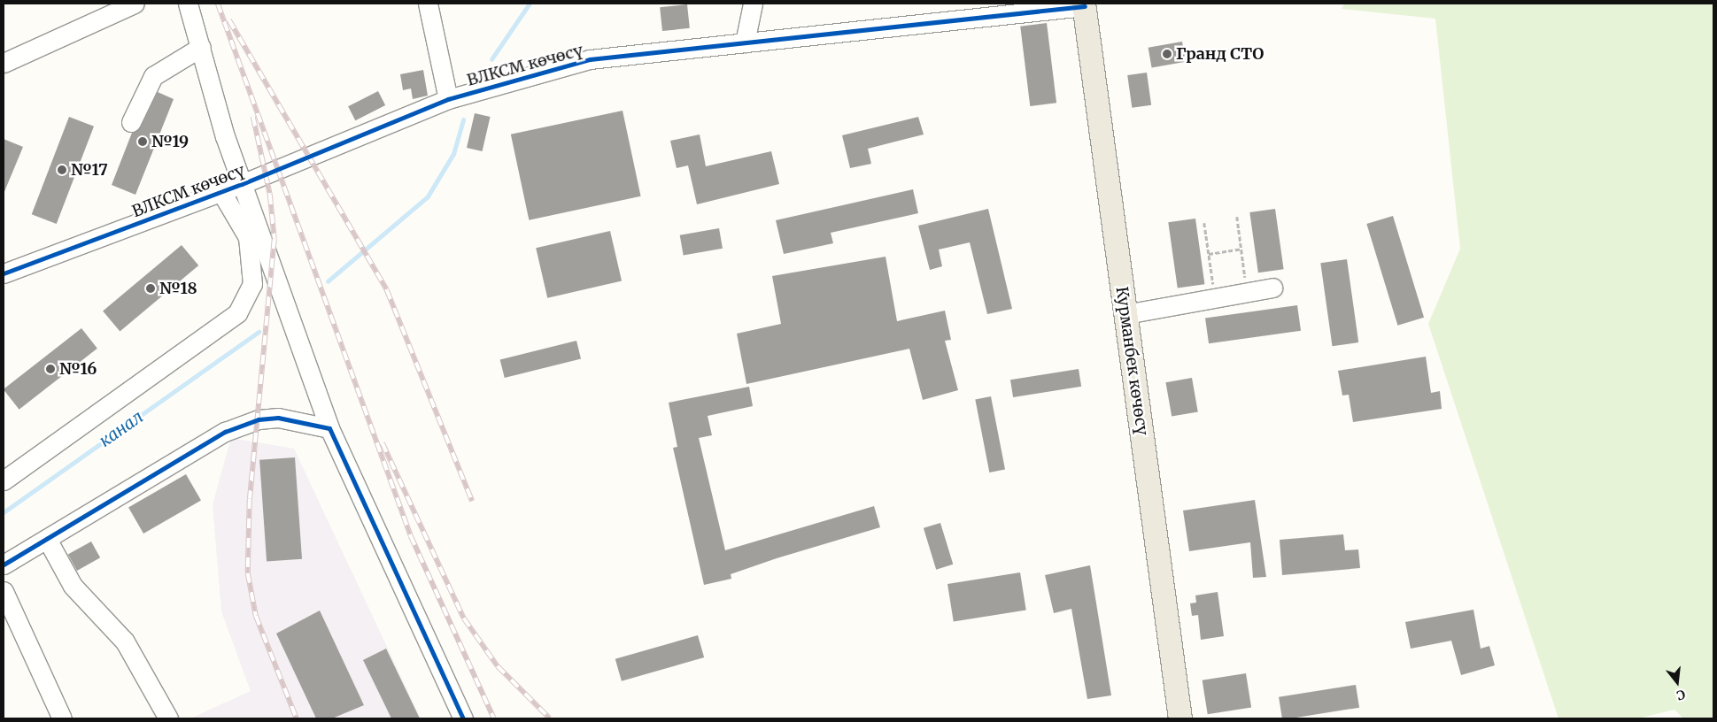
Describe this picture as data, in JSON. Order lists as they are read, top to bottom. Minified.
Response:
{"streets":{"main road":["Курманбек көчөсү"],"street":["ВЛКСМ көчөсү"]},"crossings":[["ВЛКСМ көчөсү","Курманбек көчөсү"]],"water":["канал"],"places":["Гранд СТО","№19","№17","№18","№16"],"north":"bottom"}
